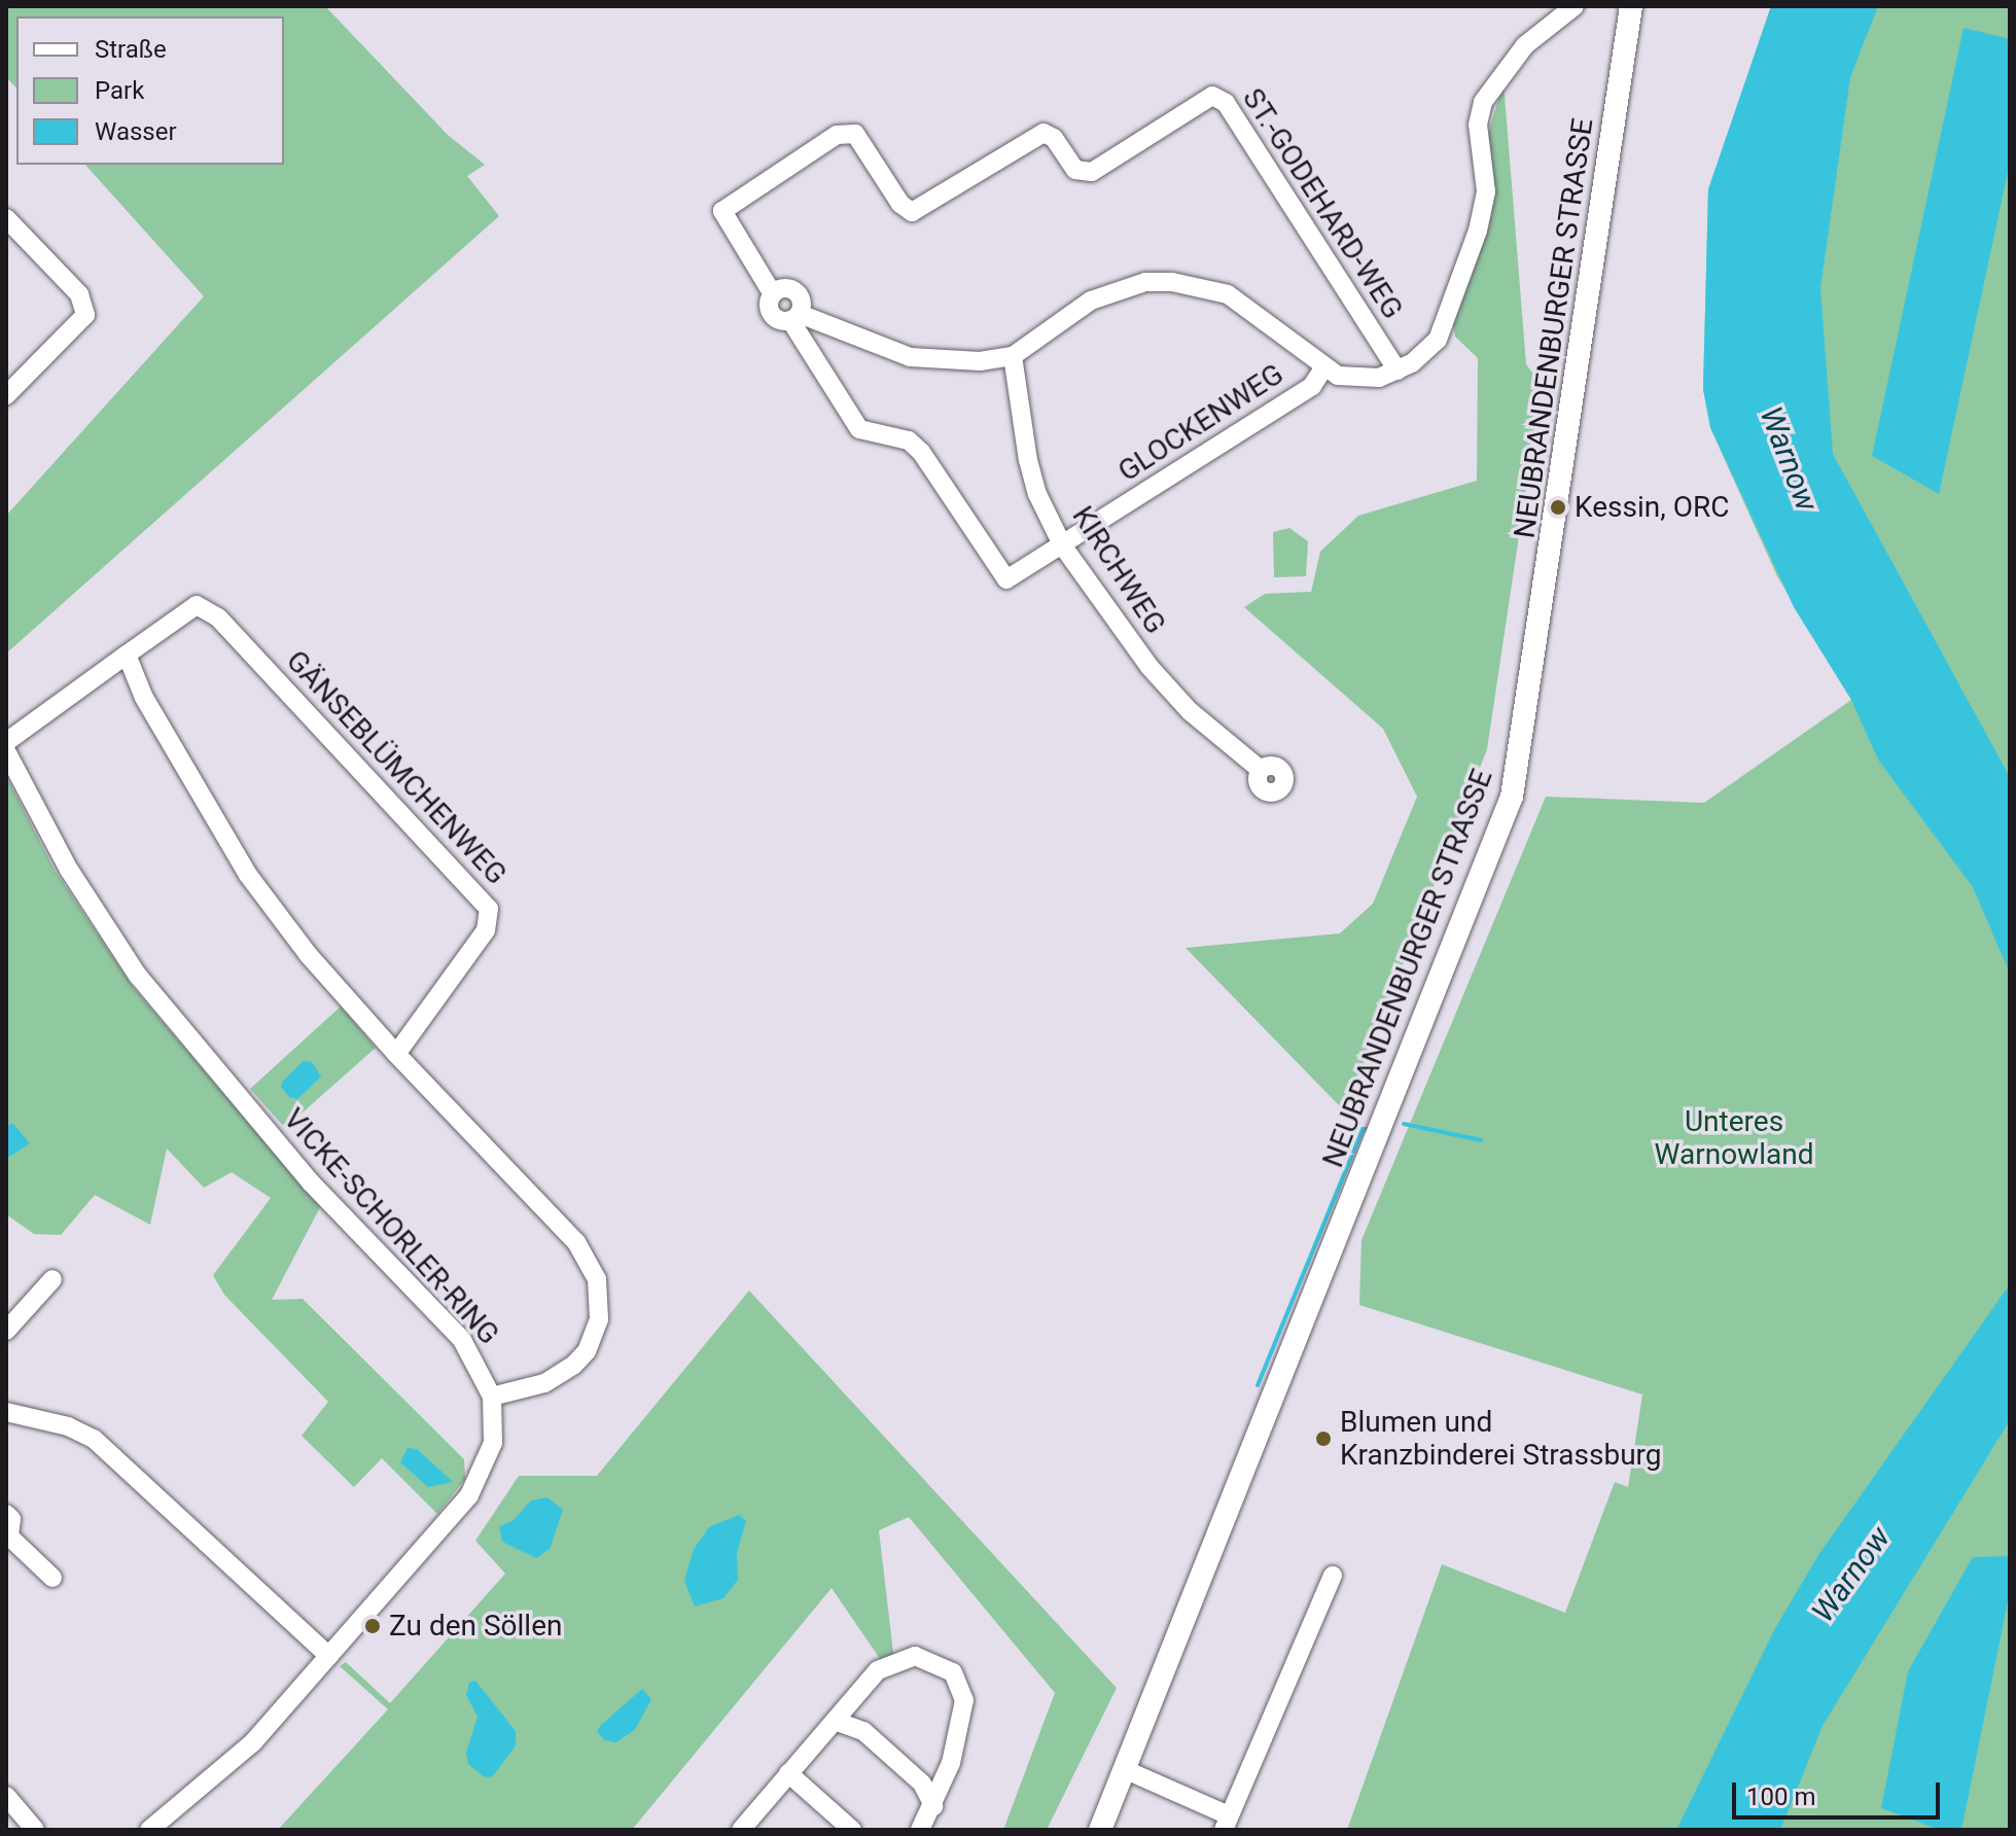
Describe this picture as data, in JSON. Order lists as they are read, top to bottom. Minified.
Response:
{"streets":{"main road":["NEUBRANDENBURGER STRASSE"],"street":["ST.-GODEHARD-WEG","GLOCKENWEG","KIRCHWEG","GÄNSEBLÜMCHENWEG","VICKE-SCHORLER-RING"]},"crossings":[["GLOCKENWEG","KIRCHWEG"]],"water":["Warnow"],"parks":["Unteres Warnowland"],"places":["Kessin, ORC","Blumen und Kranzbinderei Strassburg","Zu den Söllen"],"legend":["Straße","Park","Wasser"],"scale_bar":"100 m"}
